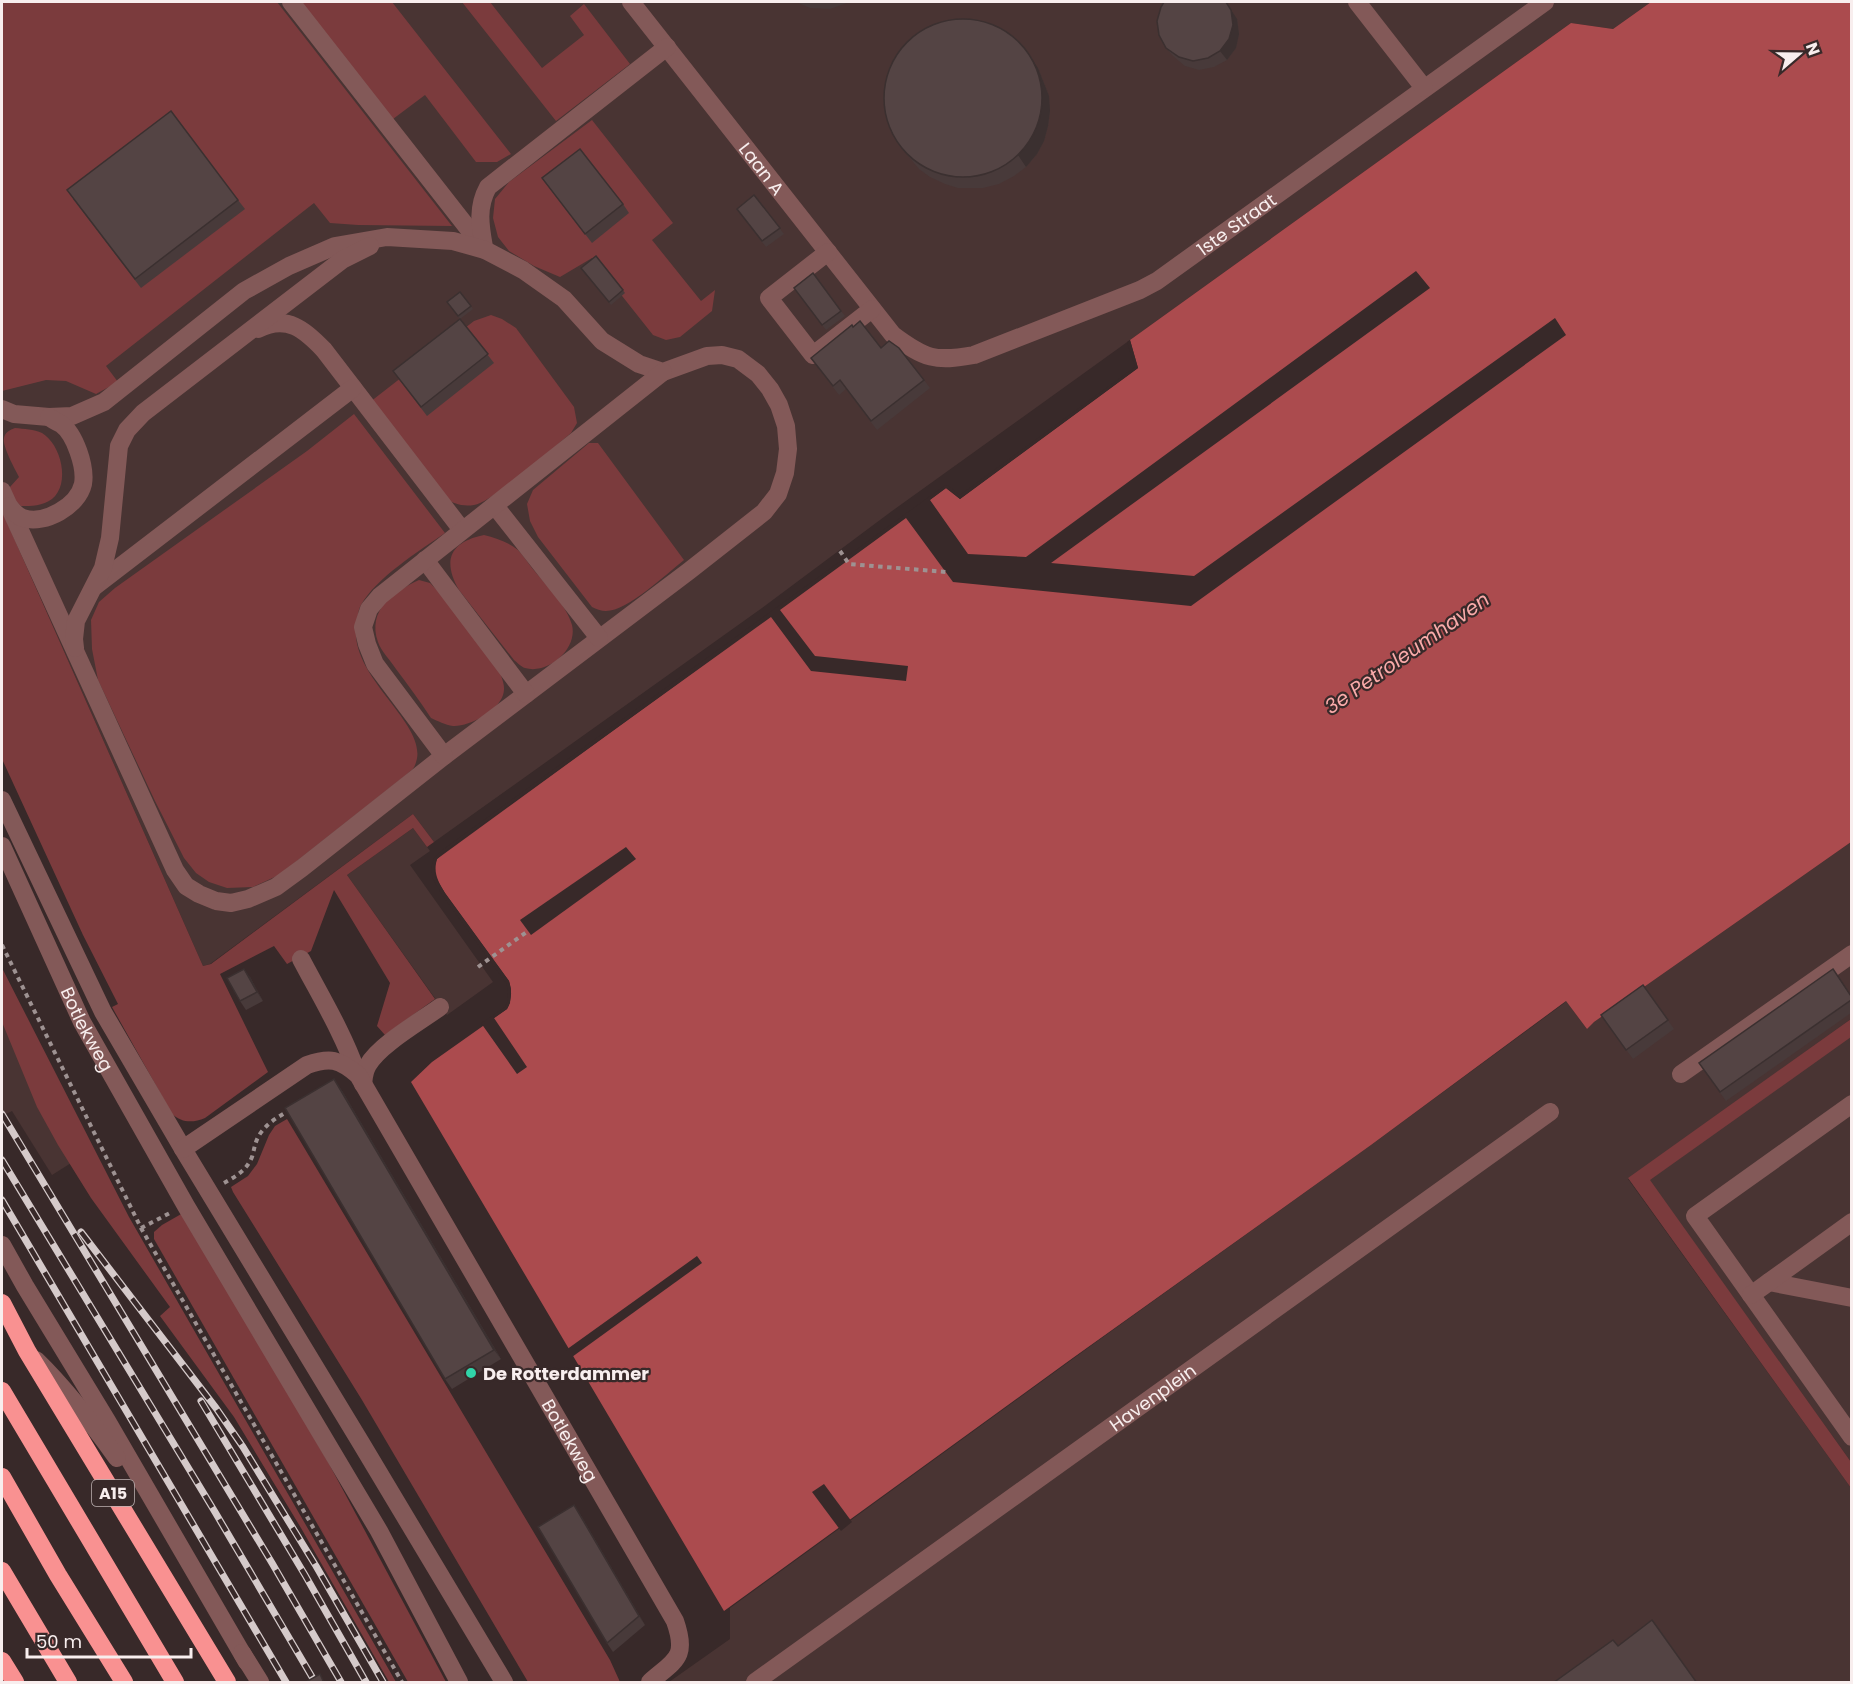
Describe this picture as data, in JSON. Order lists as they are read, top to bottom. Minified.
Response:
{"streets":{"highway":["A15"],"street":["Laan A","1ste Straat","Botlekweg","Havenplein"]},"crossings":[["Laan A","1ste Straat"]],"water":["3e Petroleumhaven"],"places":["De Rotterdammer"],"scale_bar":"50 m","north":"right"}
